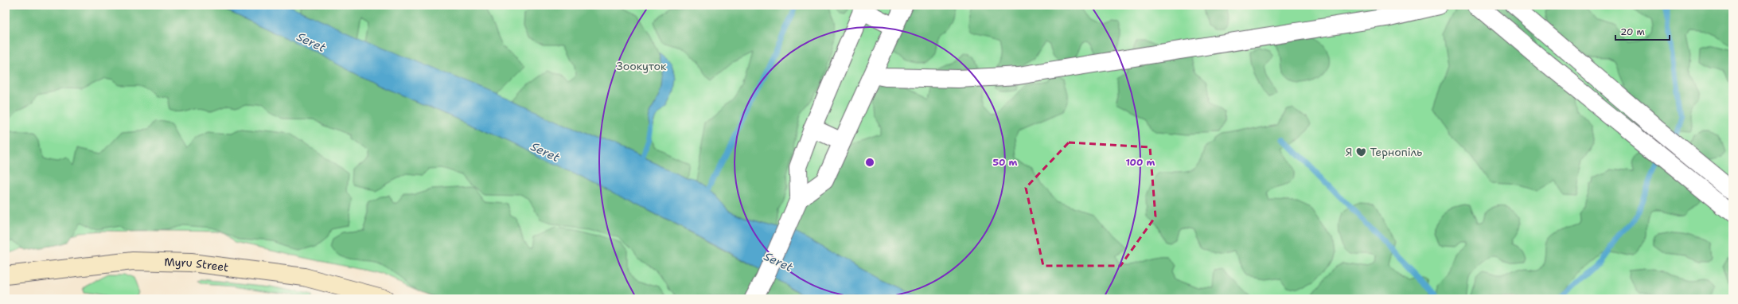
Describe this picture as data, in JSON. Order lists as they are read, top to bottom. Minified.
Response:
{"streets":{"main road":["Myru Street"]},"water":["Seret"],"parks":["Зоокуток","Я ♥ Тернопіль"],"scale_bar":"20 m","rings":["50 m","100 m"]}
